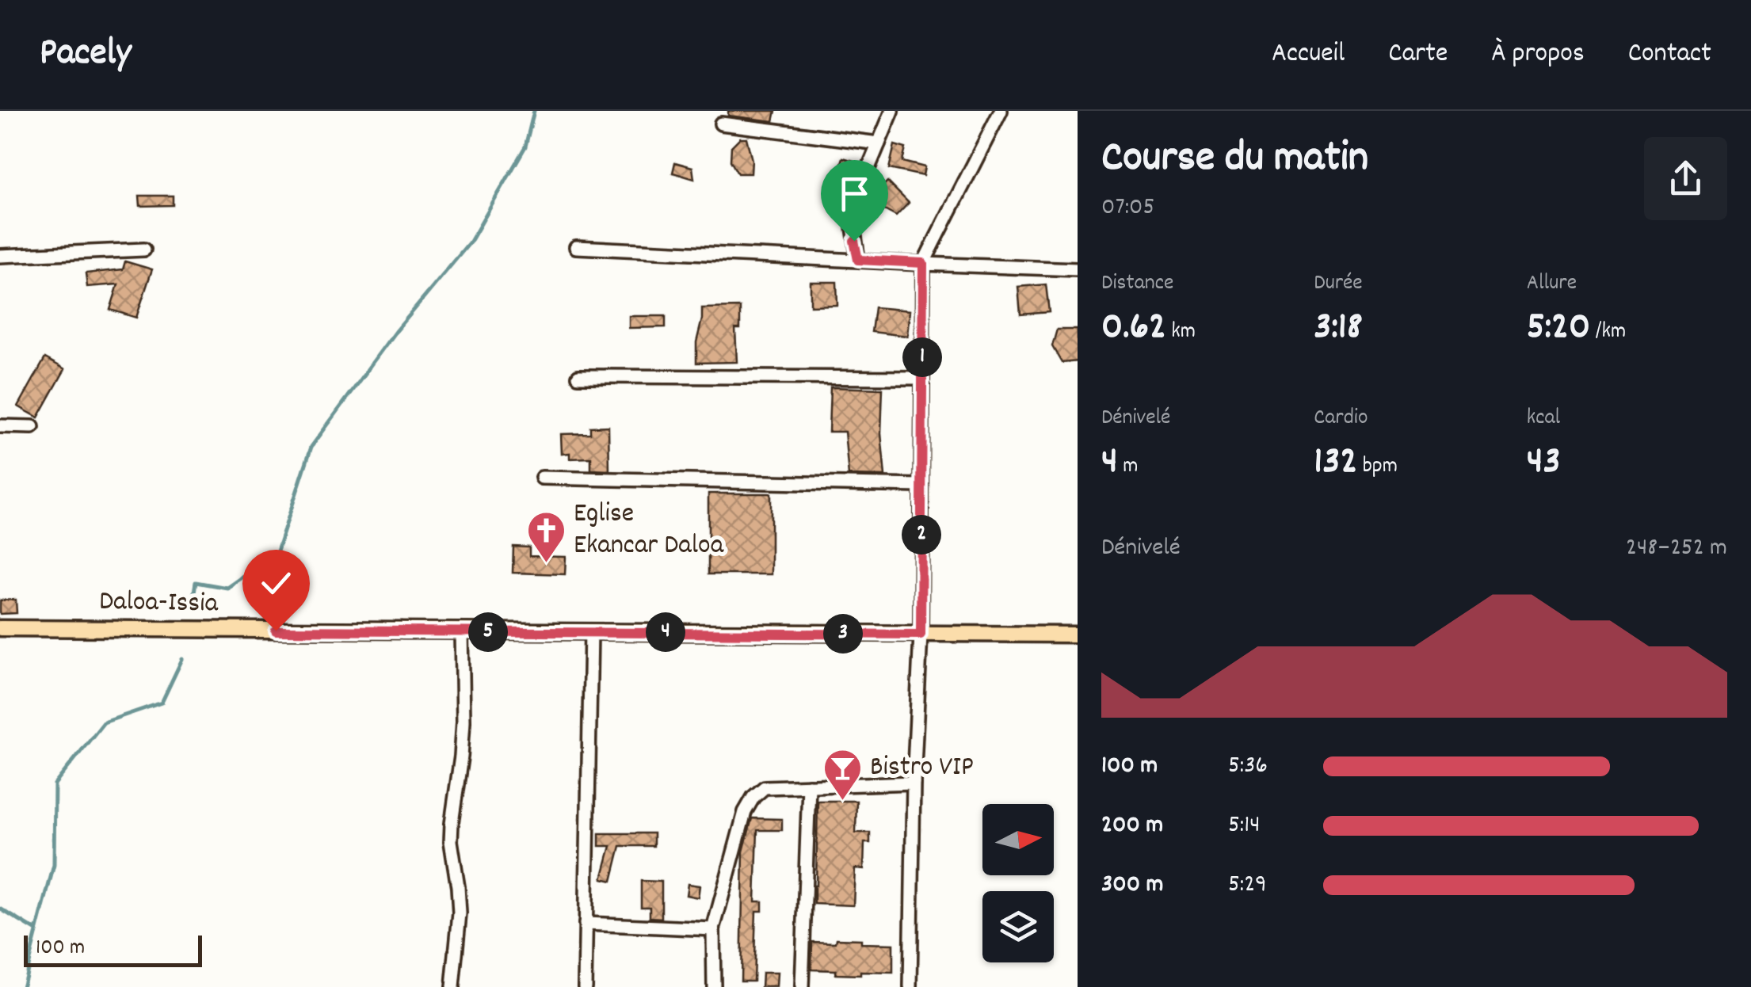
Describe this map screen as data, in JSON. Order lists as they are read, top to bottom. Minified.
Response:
{"streets":{"main road":["Daloa-Issia"]},"places":{"church":["Eglise Ekancar Daloa"],"bar":["Bistro VIP"]},"scale_bar":"100 m","north":"right","page":{"header":"Pacely","nav":["Accueil","Carte","À propos","Contact"],"heading":["Course du matin","07:05"],"stats":[["Distance","0.62 km"],["Durée","3:18"],["Allure","5:20 /km"],["Dénivelé","4 m"],["Cardio","132 bpm"],["kcal","43"]],"pins":["1","2","4","5","3"],"chart":["Dénivelé","248–252 m"],"list":[{"name":"100 m","note":"5:36"},{"name":"200 m","note":"5:14"},{"name":"300 m","note":"5:29"}],"scale":"100 m"}}
